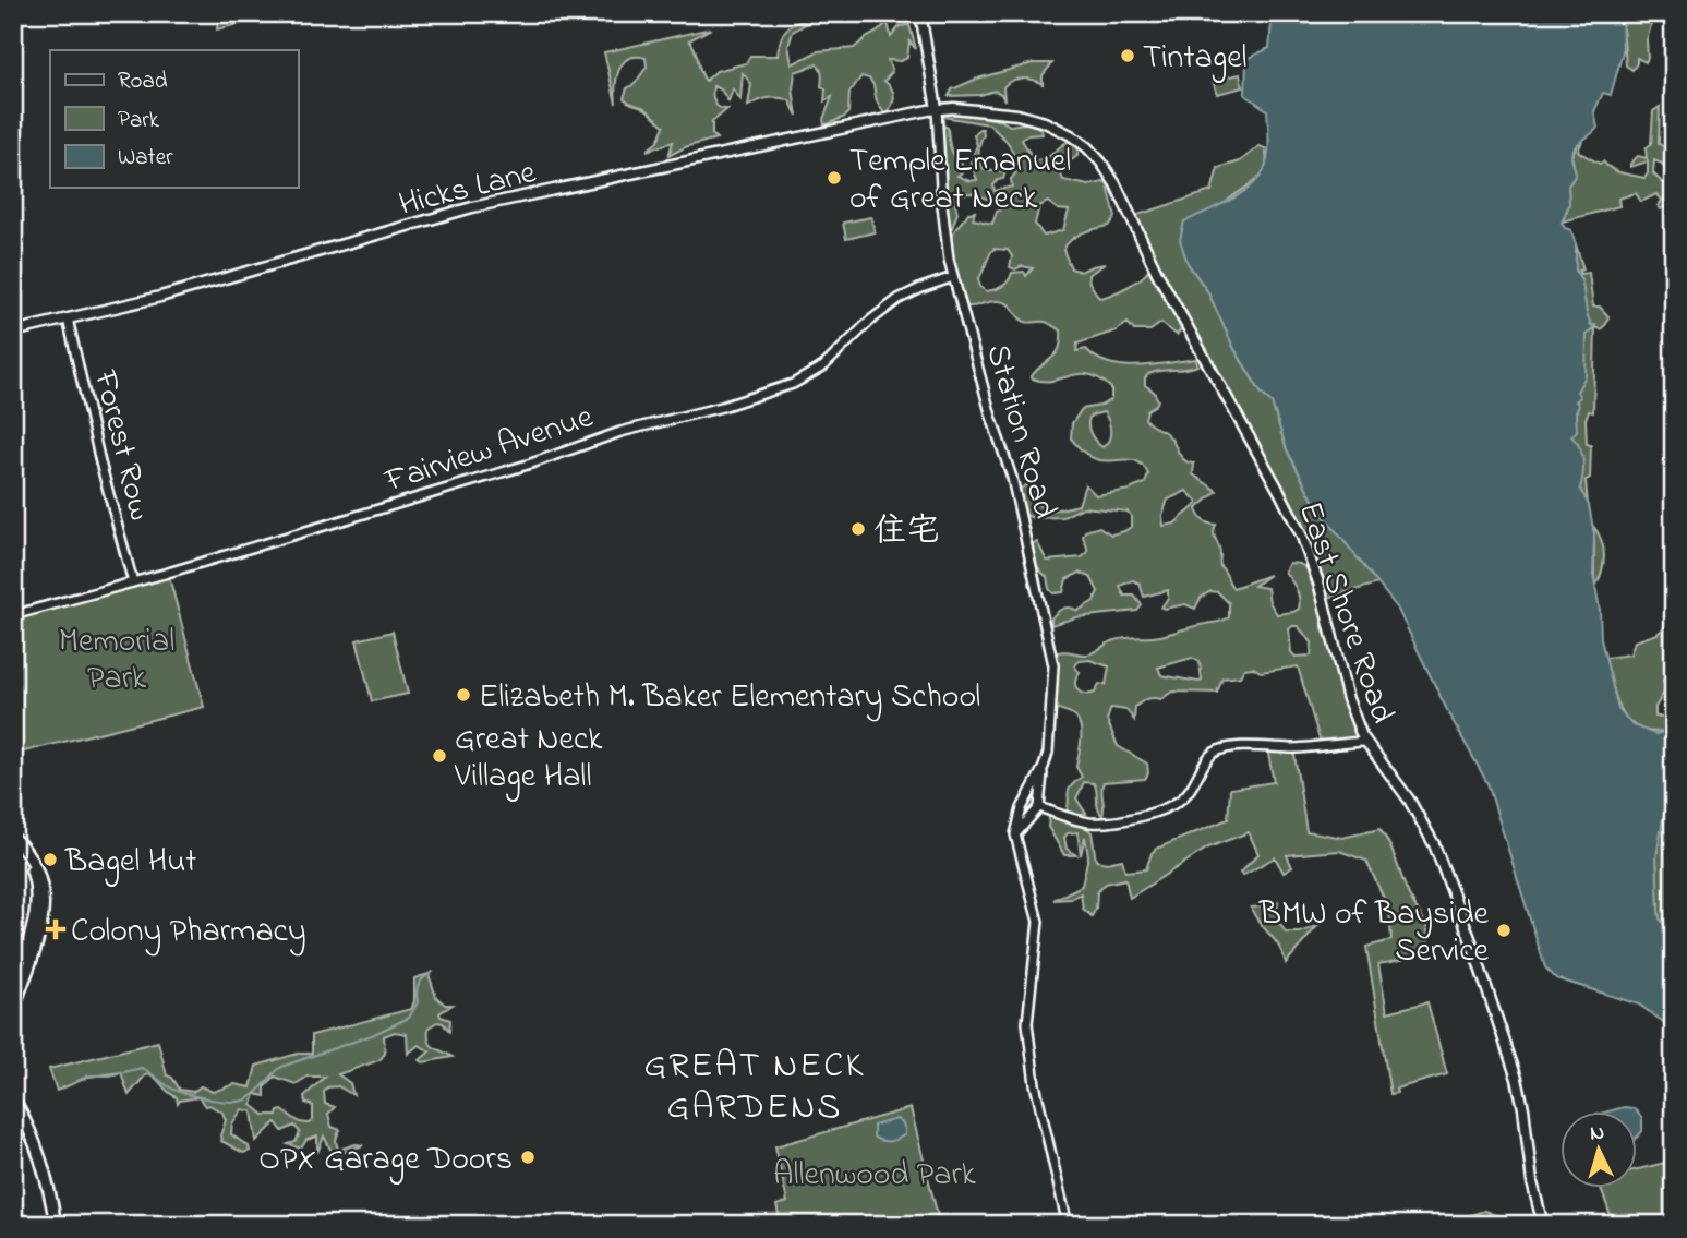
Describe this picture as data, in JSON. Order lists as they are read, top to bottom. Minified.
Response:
{"streets":{"main road":["Hicks Lane","East Shore Road"],"street":["Station Road","Forest Row","Fairview Avenue"]},"crossings":[["Hicks Lane","Station Road"],["Hicks Lane","Forest Row"],["Hicks Lane","East Shore Road"],["Station Road","Fairview Avenue"],["Station Road","East Shore Road"],["Forest Row","Fairview Avenue"]],"districts":["GREAT NECK GARDENS"],"parks":["Memorial Park","Allenwood Park"],"places":{"other":["Tintagel","Temple Emanuel of Great Neck","住宅","Elizabeth M. Baker Elementary School","Great Neck Village Hall","Bagel Hut","BMW of Bayside Service","OPX Garage Doors"],"health":["Colony Pharmacy"]},"legend":["Road","Park","Water"],"north":"top"}
